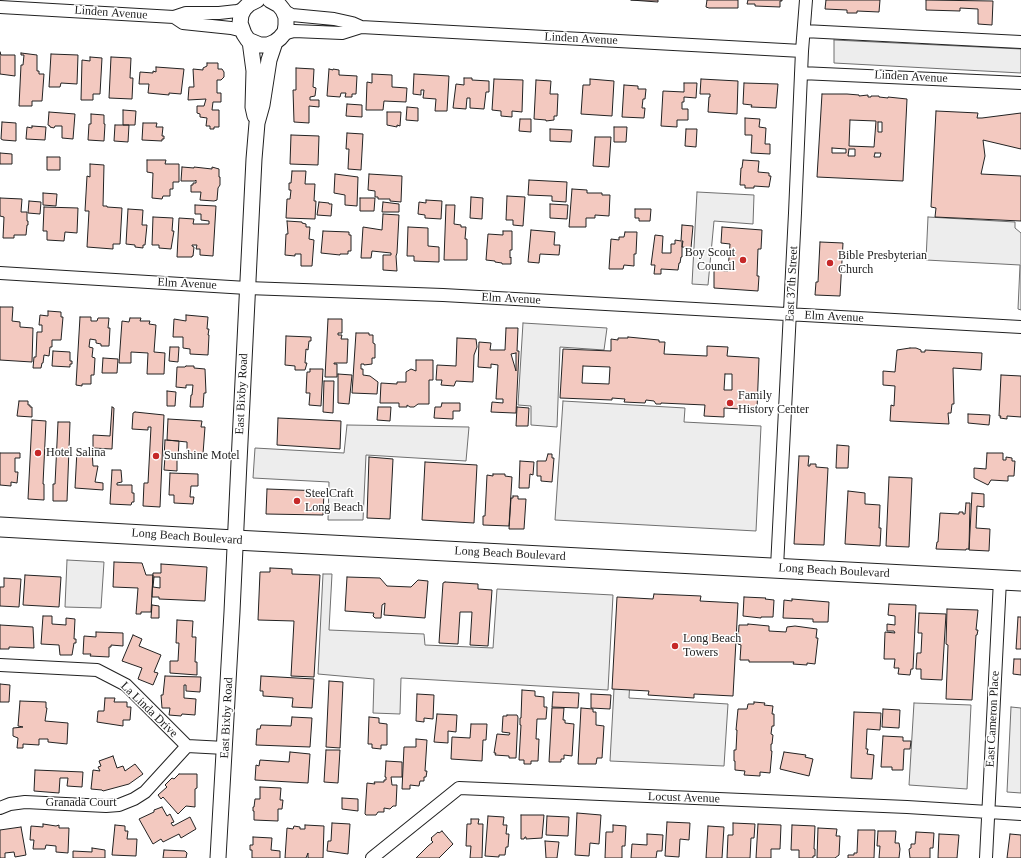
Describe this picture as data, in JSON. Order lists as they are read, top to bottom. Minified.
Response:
{"streets":{"main road":["Long Beach Boulevard"],"street":["Linden Avenue","Elm Avenue","East 37th Street","East Bixby Road","La Linda Drive","East Cameron Place","Locust Avenue","Granada Court"]},"crossings":[["Linden Avenue","East 37th Street"],["Elm Avenue","East 37th Street"],["Elm Avenue","East Bixby Road"],["East 37th Street","Long Beach Boulevard"],["East Bixby Road","Long Beach Boulevard"],["East Bixby Road","La Linda Drive"],["Long Beach Boulevard","East Cameron Place"],["La Linda Drive","Granada Court"],["East Cameron Place","Locust Avenue"]],"places":["Boy Scout Council","Bible Presbyterian Church","Family History Center","Hotel Salina","Sunshine Motel","SteelCraft Long Beach","Long Beach Towers"]}
